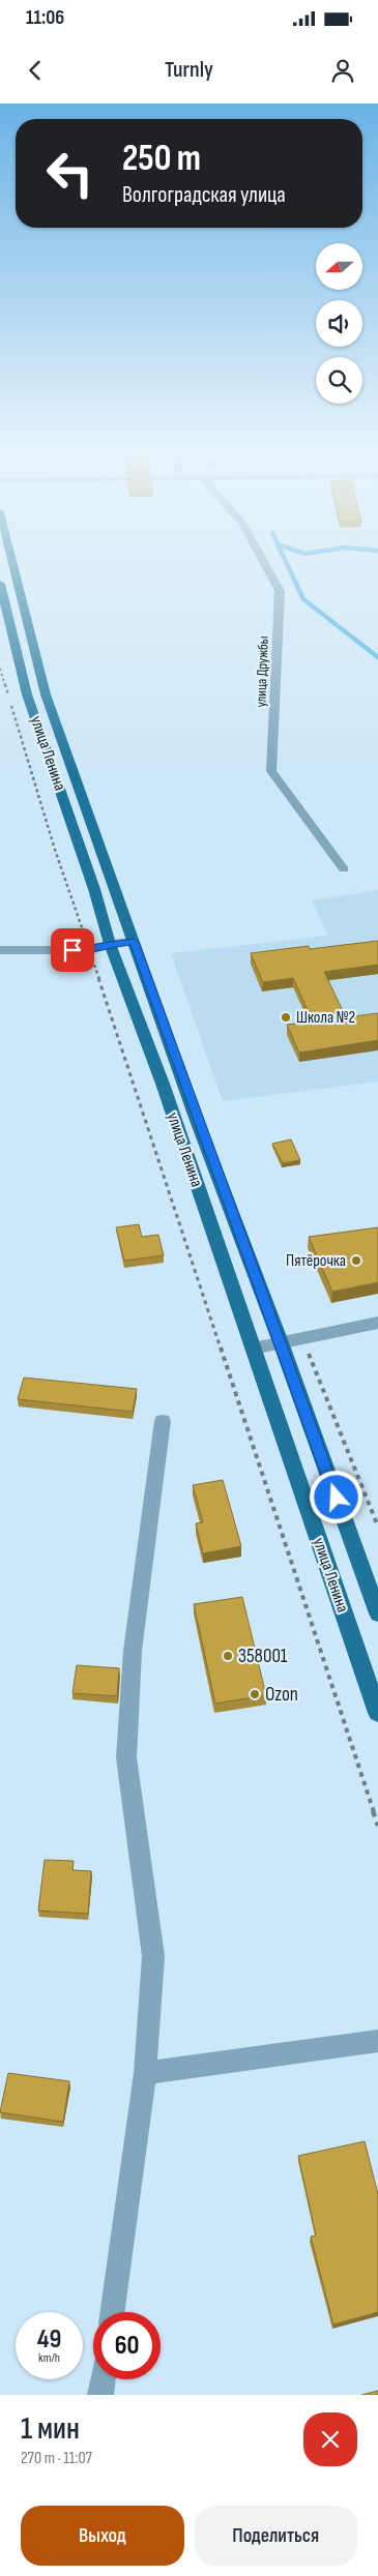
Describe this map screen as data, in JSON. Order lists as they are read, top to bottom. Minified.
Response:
{"streets":{"main road":["улица Ленина"],"street":["улица Дружбы"]},"places":["Школа №2","Пятёрочка","358001","Ozon"],"north":"left","page":{"status":"11:06","header":"Turnly","turn":["250 m","Волгоградская улица"],"speed":"49 km/h","limit":"60","heading":["1 мин","270 m · 11:07"],"buttons":["Выход","Поделиться"]}}
